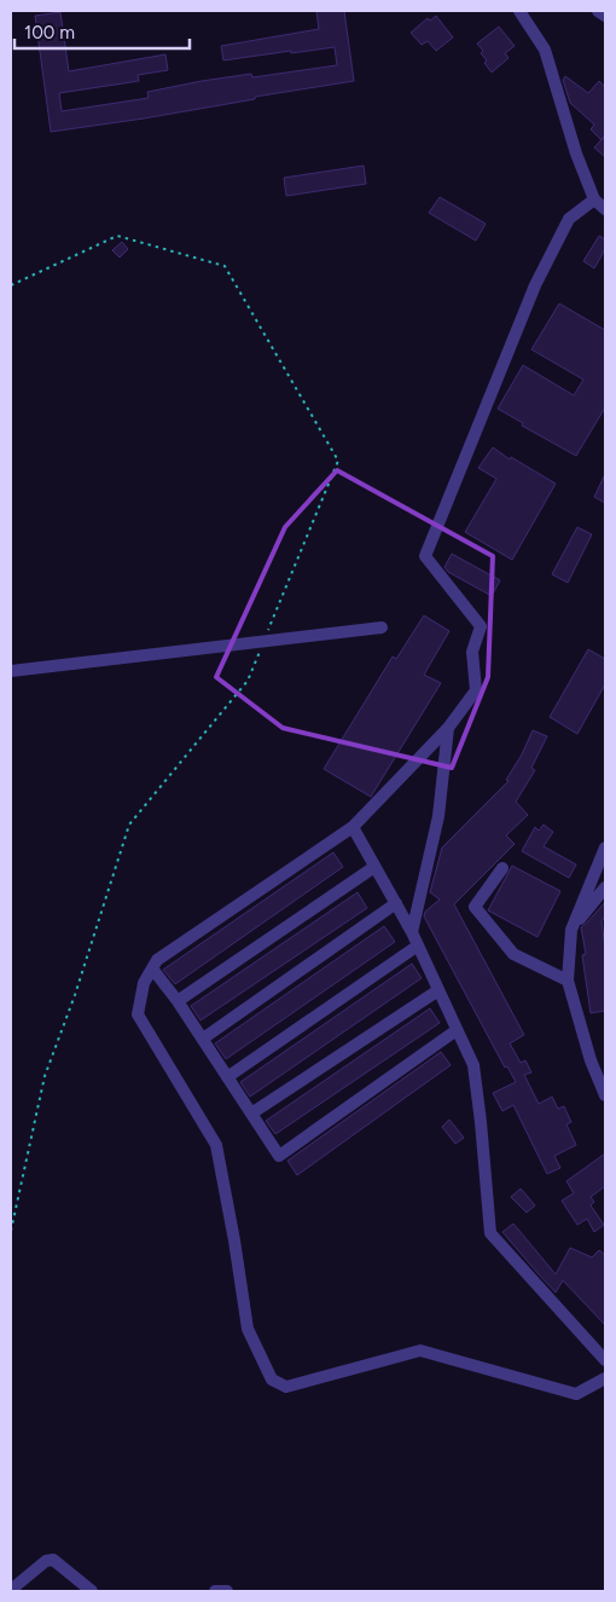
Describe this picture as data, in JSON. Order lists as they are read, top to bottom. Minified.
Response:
{"scale_bar":"100 m"}
